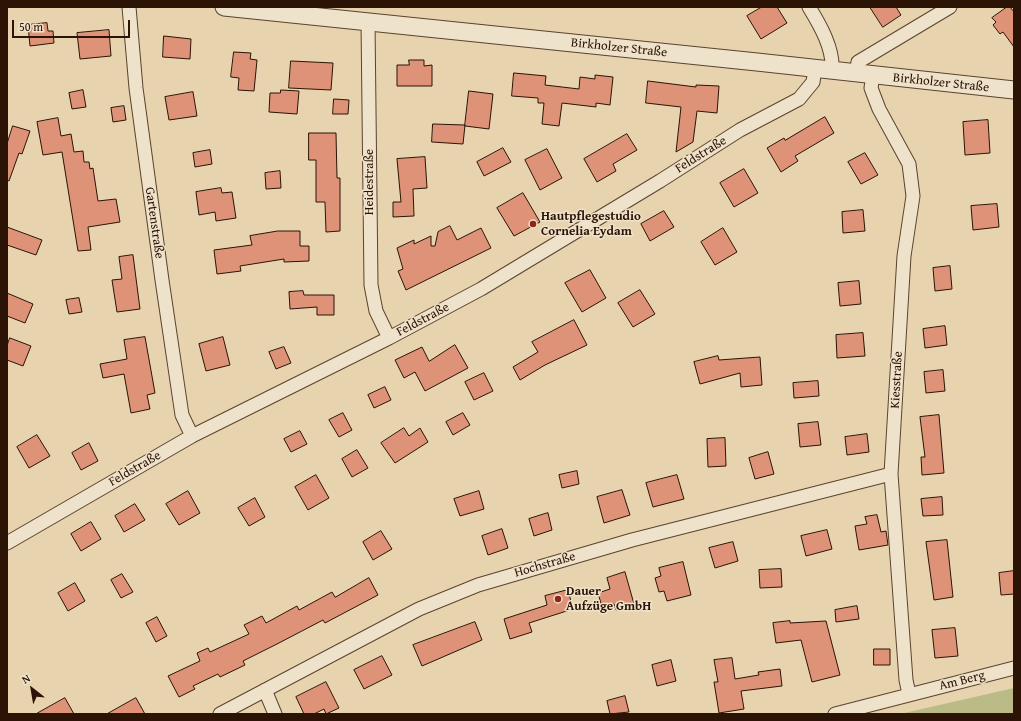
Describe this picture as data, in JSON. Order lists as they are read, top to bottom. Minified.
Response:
{"streets":{"street":["Birkholzer Straße","Feldstraße","Heidestraße","Gartenstraße","Kiesstraße","Hochstraße","Am Berg"]},"crossings":[["Birkholzer Straße","Feldstraße"],["Birkholzer Straße","Heidestraße"],["Birkholzer Straße","Kiesstraße"],["Feldstraße","Heidestraße"],["Feldstraße","Gartenstraße"],["Kiesstraße","Hochstraße"],["Kiesstraße","Am Berg"]],"places":["Hautpflegestudio Cornelia Eydam","Dauer Aufzüge GmbH"],"scale_bar":"50 m","north":"top left"}
